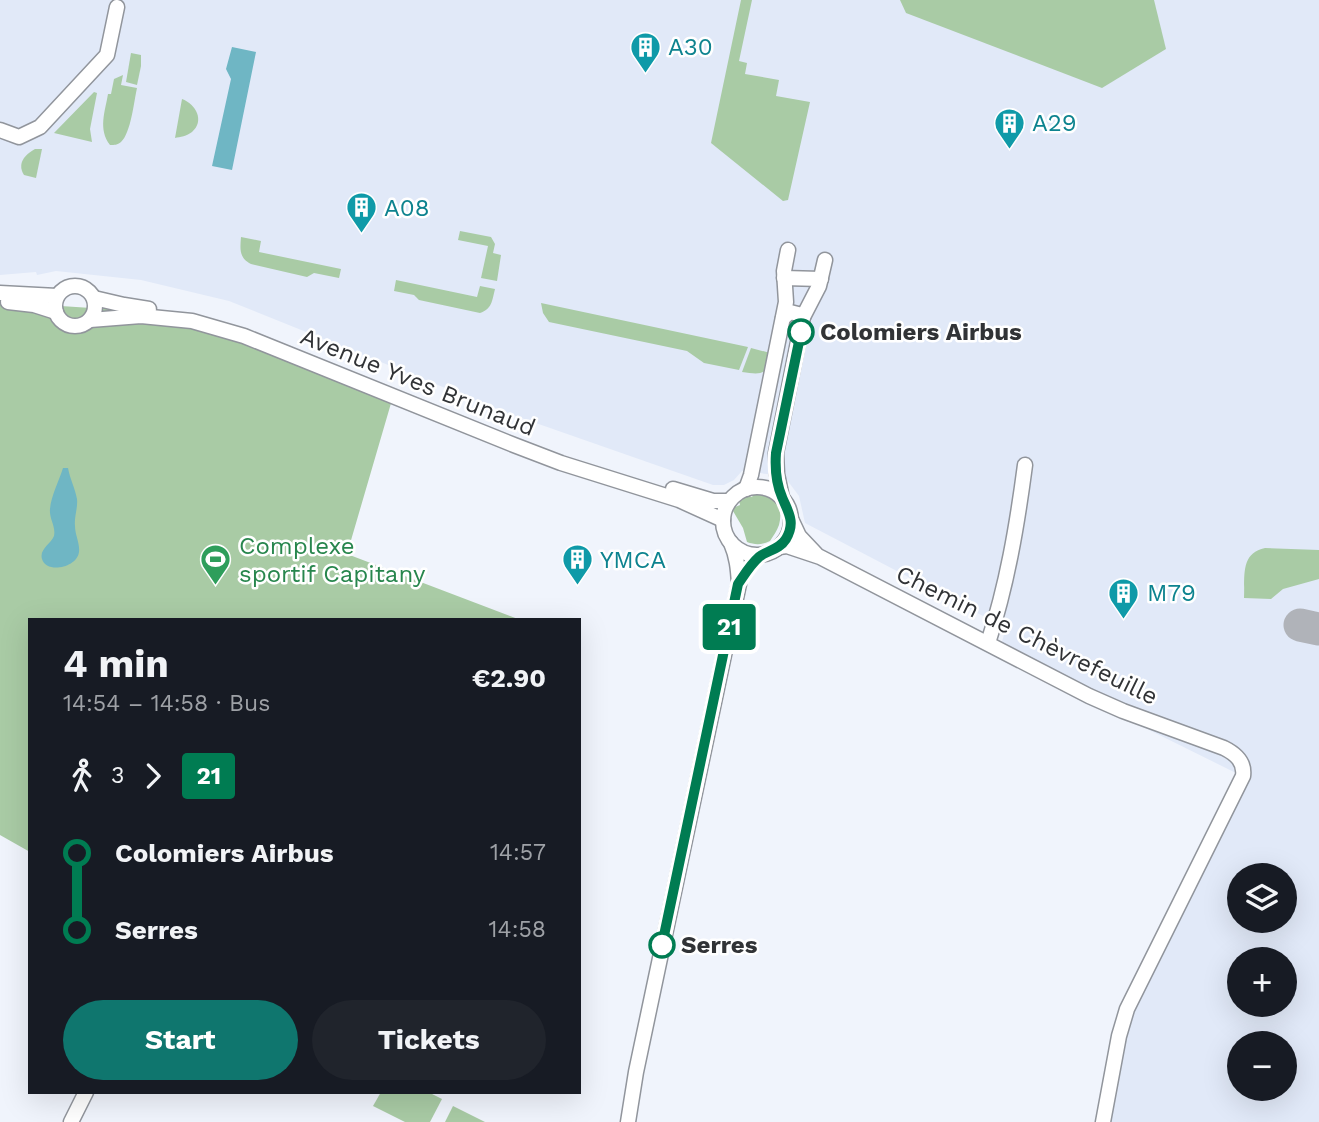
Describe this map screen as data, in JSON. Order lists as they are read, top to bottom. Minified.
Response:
{"streets":{"street":["Avenue Yves Brunaud","Chemin de Chèvrefeuille"]},"crossings":[["Avenue Yves Brunaud","Chemin de Chèvrefeuille"]],"places":{"building":["A30","A29","A08","YMCA","M79"],"other":["Colomiers Airbus","Serres"],"sports":["Complexe sportif Capitany"]},"lines":["bus line 21"],"page":{"on_map":"21","heading":["4 min","14:54 – 14:58 · Bus","€2.90"],"legs":["3","21"],"list":[{"name":"Colomiers Airbus","value":"14:57"},{"name":"Serres","value":"14:58"}],"map_buttons":["+","−"],"buttons":["Start","Tickets"]}}
